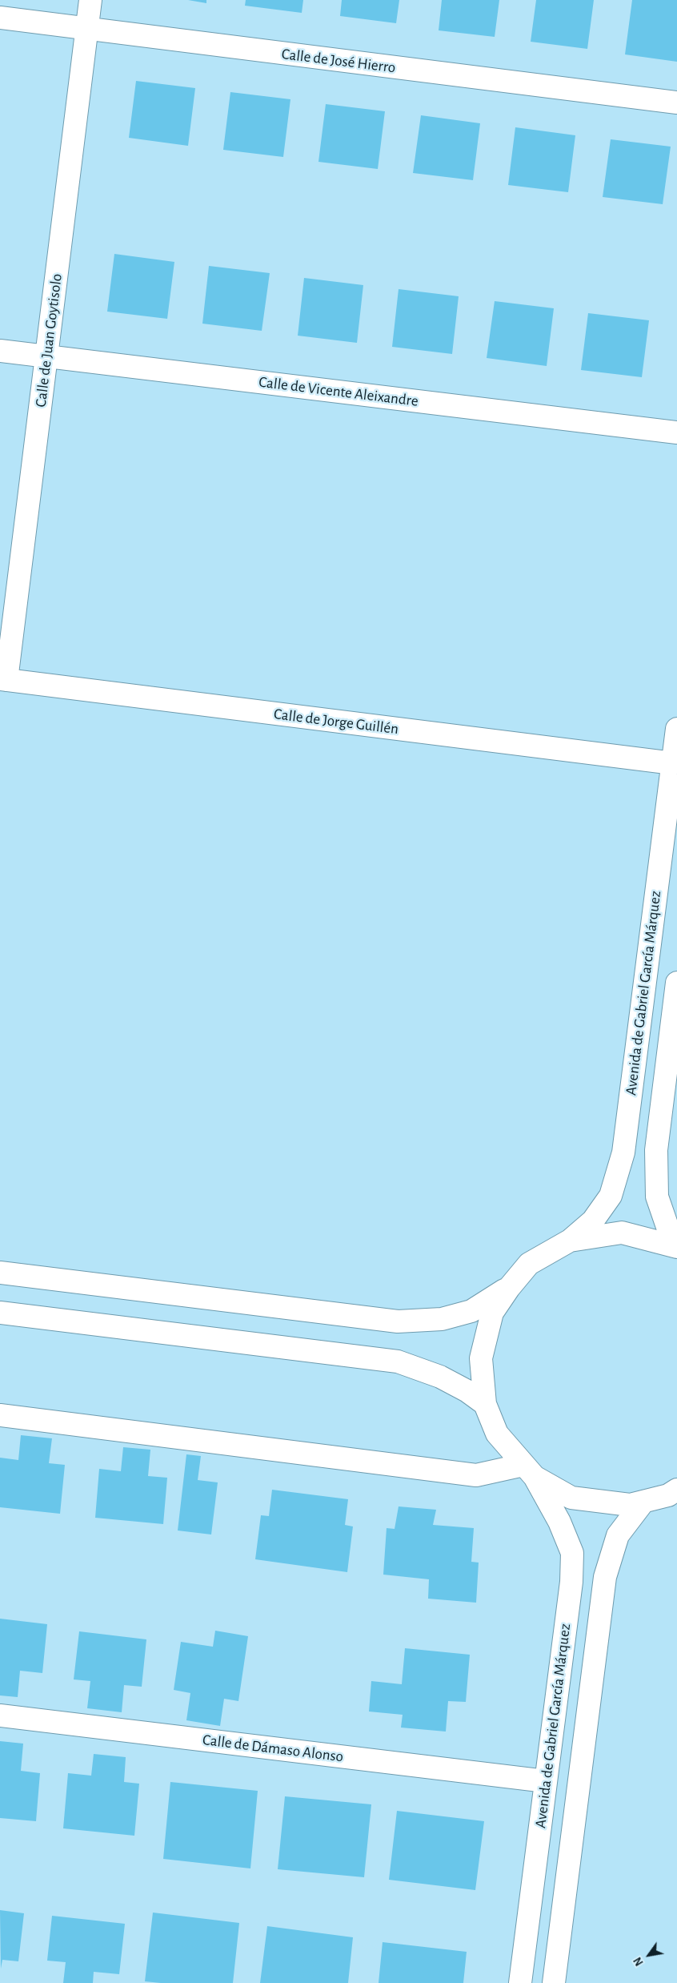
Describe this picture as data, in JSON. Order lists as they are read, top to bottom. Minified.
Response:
{"streets":{"street":["Calle de José Hierro","Calle de Juan Goytisolo","Calle de Vicente Aleixandre","Calle de Jorge Guillén","Avenida de Gabriel García Márquez","Calle de Dámaso Alonso"]},"crossings":[["Calle de José Hierro","Calle de Juan Goytisolo"],["Calle de Juan Goytisolo","Calle de Vicente Aleixandre"],["Calle de Juan Goytisolo","Calle de Jorge Guillén"],["Calle de Jorge Guillén","Avenida de Gabriel García Márquez"],["Avenida de Gabriel García Márquez","Calle de Dámaso Alonso"]],"north":"bottom left"}
